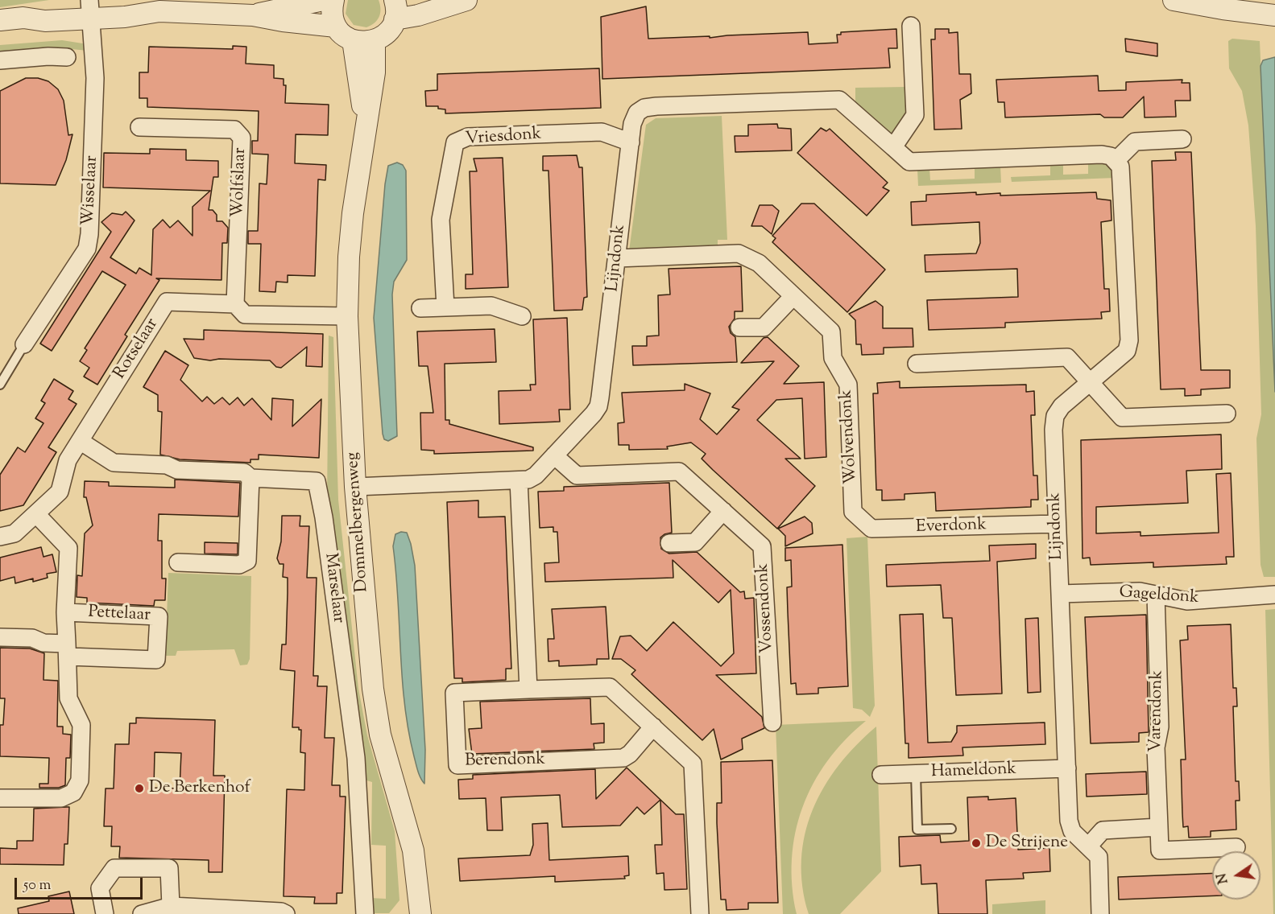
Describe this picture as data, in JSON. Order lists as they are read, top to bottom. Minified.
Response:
{"streets":{"street":["Vriesdonk","Wolfslaar","Wisselaar","Lijndonk","Rotselaar","Wolvendonk","Dommelbergenweg","Everdonk","Marselaar","Gageldonk","Vossendonk","Pettelaar","Varendonk","Berendonk","Hameldonk"]},"crossings":[["Vriesdonk","Lijndonk"],["Wolfslaar","Rotselaar"],["Lijndonk","Wolvendonk"],["Lijndonk","Dommelbergenweg"],["Lijndonk","Everdonk"],["Lijndonk","Gageldonk"],["Lijndonk","Vossendonk"],["Lijndonk","Hameldonk"],["Rotselaar","Dommelbergenweg"],["Rotselaar","Marselaar"],["Rotselaar","Pettelaar"],["Wolvendonk","Everdonk"],["Gageldonk","Varendonk"]],"places":["De Berkenhof","De Strijene"],"scale_bar":"50 m","north":"left"}
